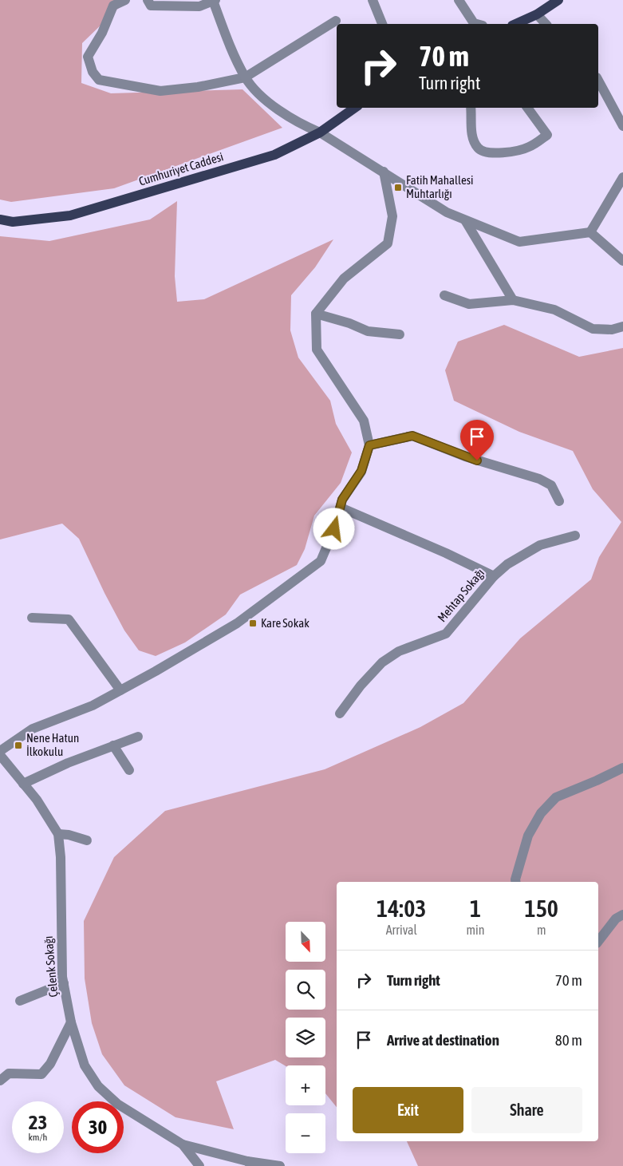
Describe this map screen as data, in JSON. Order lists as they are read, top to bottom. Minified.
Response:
{"streets":{"main road":["Cumhuriyet Caddesi"],"street":["Mehtap Sokağı","Çelenk Sokağı"]},"places":{"transit":["Fatih Mahallesi Muhtarlığı","Kare Sokak","Nene Hatun İlkokulu"]},"north":"bottom right","page":{"turn":["70 m","Turn right"],"eta":["14:03","Arrival","1","min","150","m"],"map_buttons":["+","−"],"list":[{"name":"Turn right","value":"70 m"},{"name":"Arrive at destination","value":"80 m"}],"buttons":["Exit","Share"],"speed":"23 km/h","limit":"30"}}
